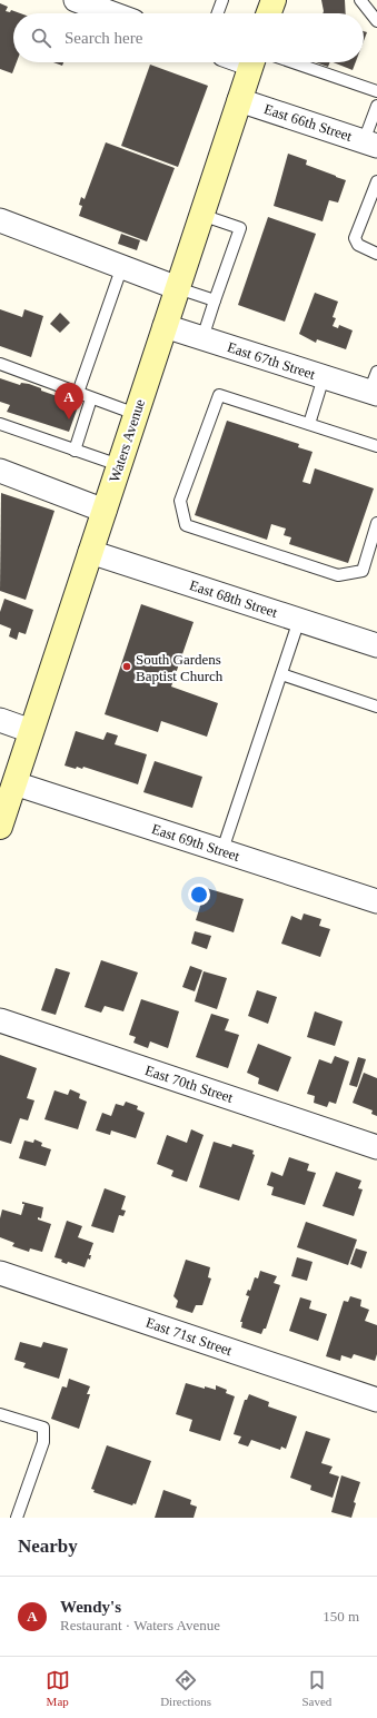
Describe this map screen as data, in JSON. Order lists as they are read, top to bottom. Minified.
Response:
{"streets":{"main road":["Waters Avenue"],"street":["East 66th Street","East 67th Street","East 68th Street","East 69th Street","East 70th Street","East 71st Street"]},"crossings":[["East 66th Street","Waters Avenue"],["East 67th Street","Waters Avenue"],["Waters Avenue","East 68th Street"],["Waters Avenue","East 69th Street"]],"places":["South Gardens Baptist Church"],"page":{"search":"Search here","pins":"A","heading":"Nearby","list":[{"mark":"A","name":"Wendy's","note":"Restaurant · Waters Avenue","value":"150 m"}],"nav":["Map","Directions","Saved"]}}
